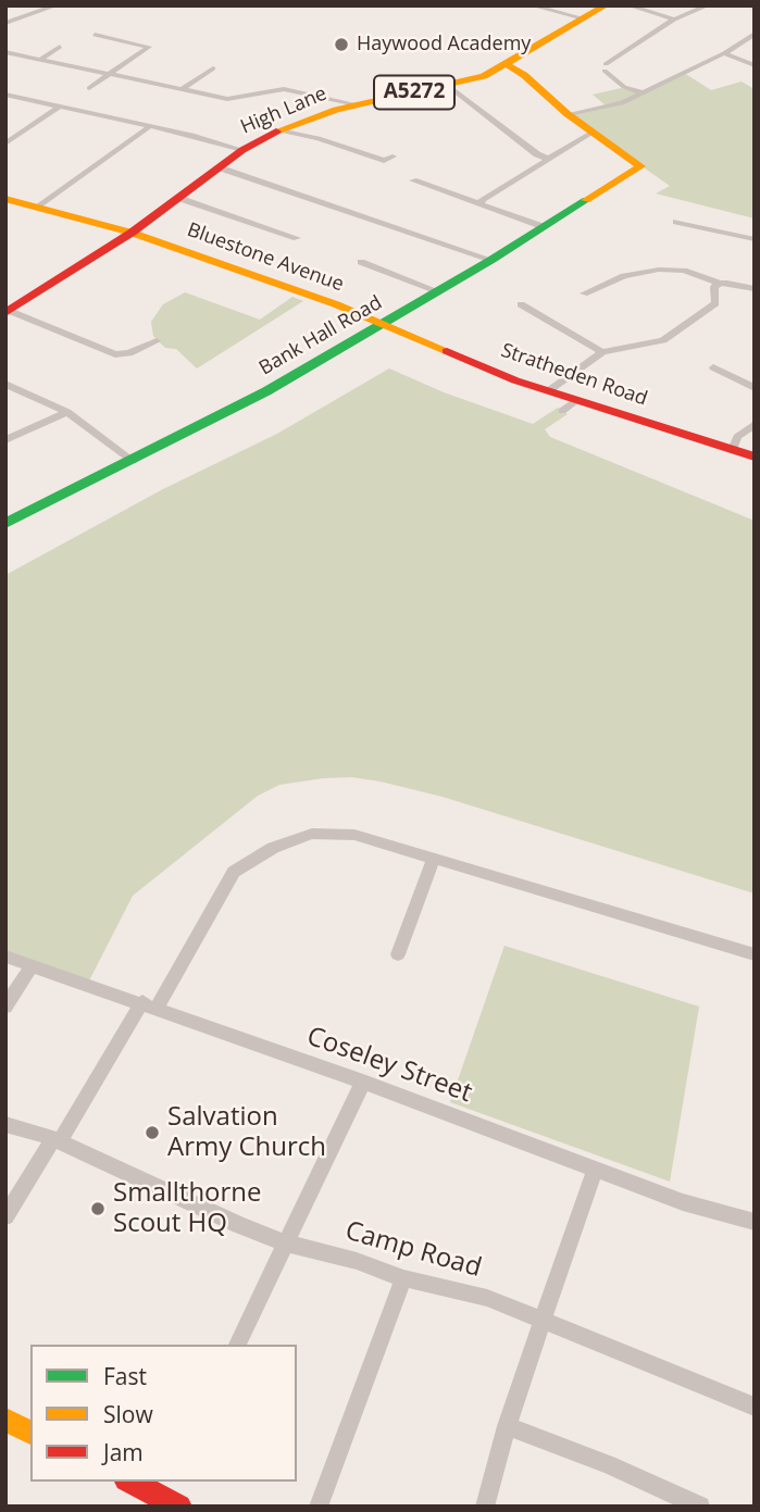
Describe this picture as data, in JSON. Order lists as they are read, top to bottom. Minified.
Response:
{"streets":{"street":["A5272","High Lane","Bluestone Avenue","Bank Hall Road","Stratheden Road","Coseley Street","Camp Road"]},"crossings":[["High Lane","Bluestone Avenue"],["Bluestone Avenue","Bank Hall Road"],["Bluestone Avenue","Stratheden Road"],["Bank Hall Road","Stratheden Road"]],"places":["Haywood Academy","Salvation Army Church","Smallthorne Scout HQ"],"legend":["Fast","Slow","Jam"]}
